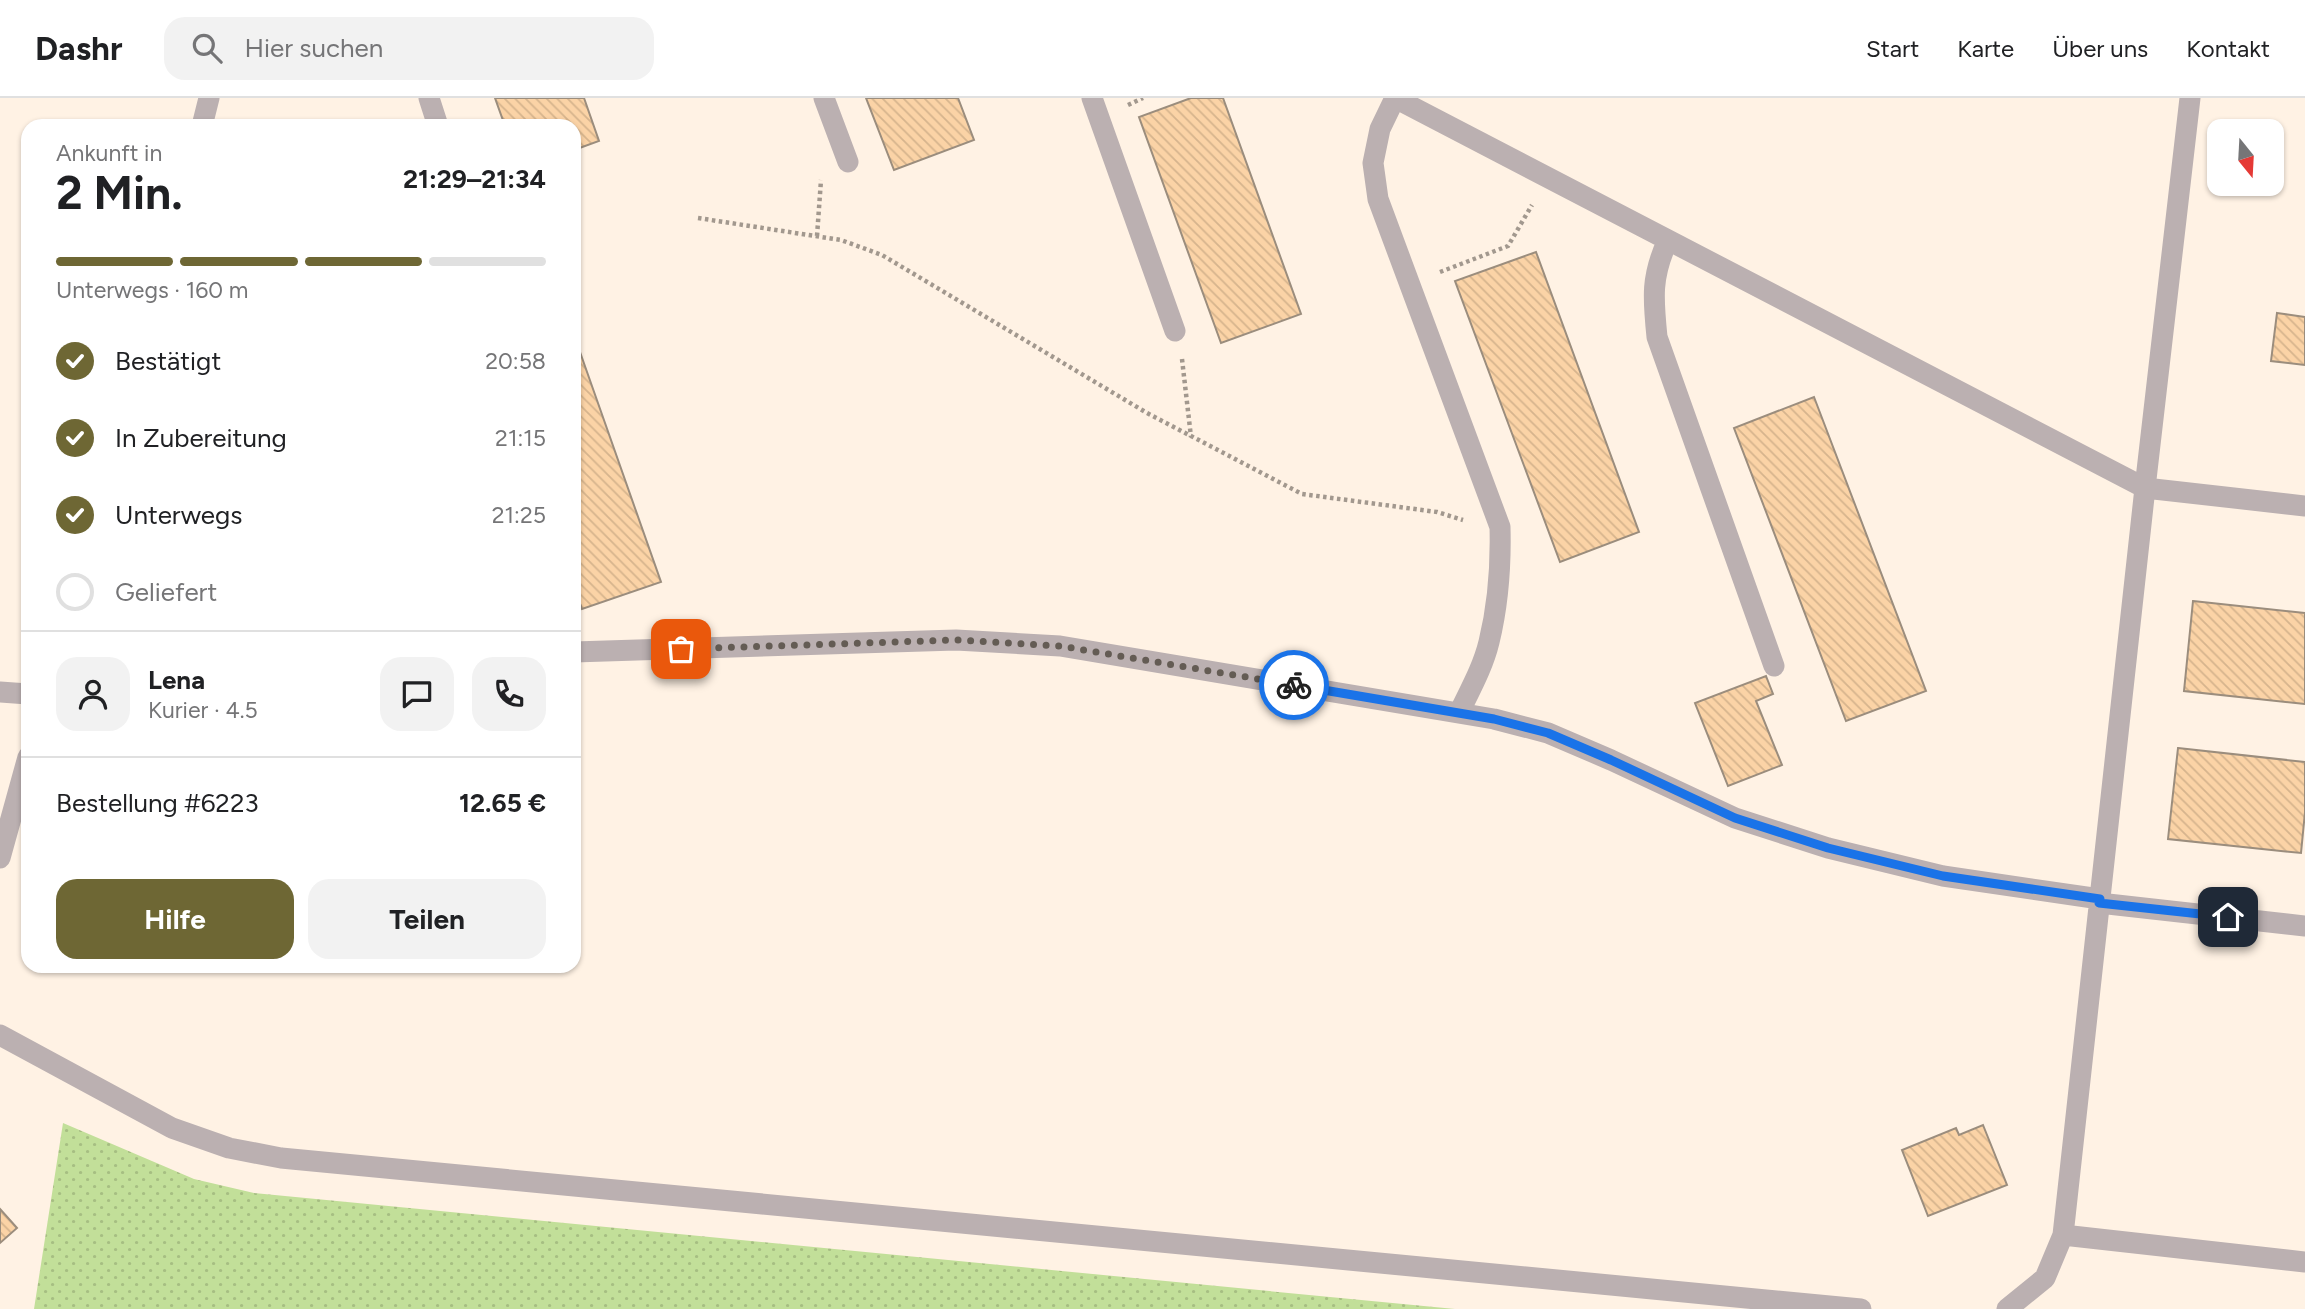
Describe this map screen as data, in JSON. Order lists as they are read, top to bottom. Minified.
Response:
{"north":"bottom","page":{"header":"Dashr","search":"Hier suchen","nav":["Start","Karte","Über uns","Kontakt"],"heading":["2 Min.","Ankunft in","21:29–21:34"],"panel":["Lena","Kurier · 4.5","Bestellung #6223","12.65 €"],"bar":"Unterwegs · 160 m","list":[["Bestätigt","20:58"],["In Zubereitung","21:15"],["Unterwegs","21:25"],"Geliefert"],"buttons":["Hilfe","Teilen"]}}
